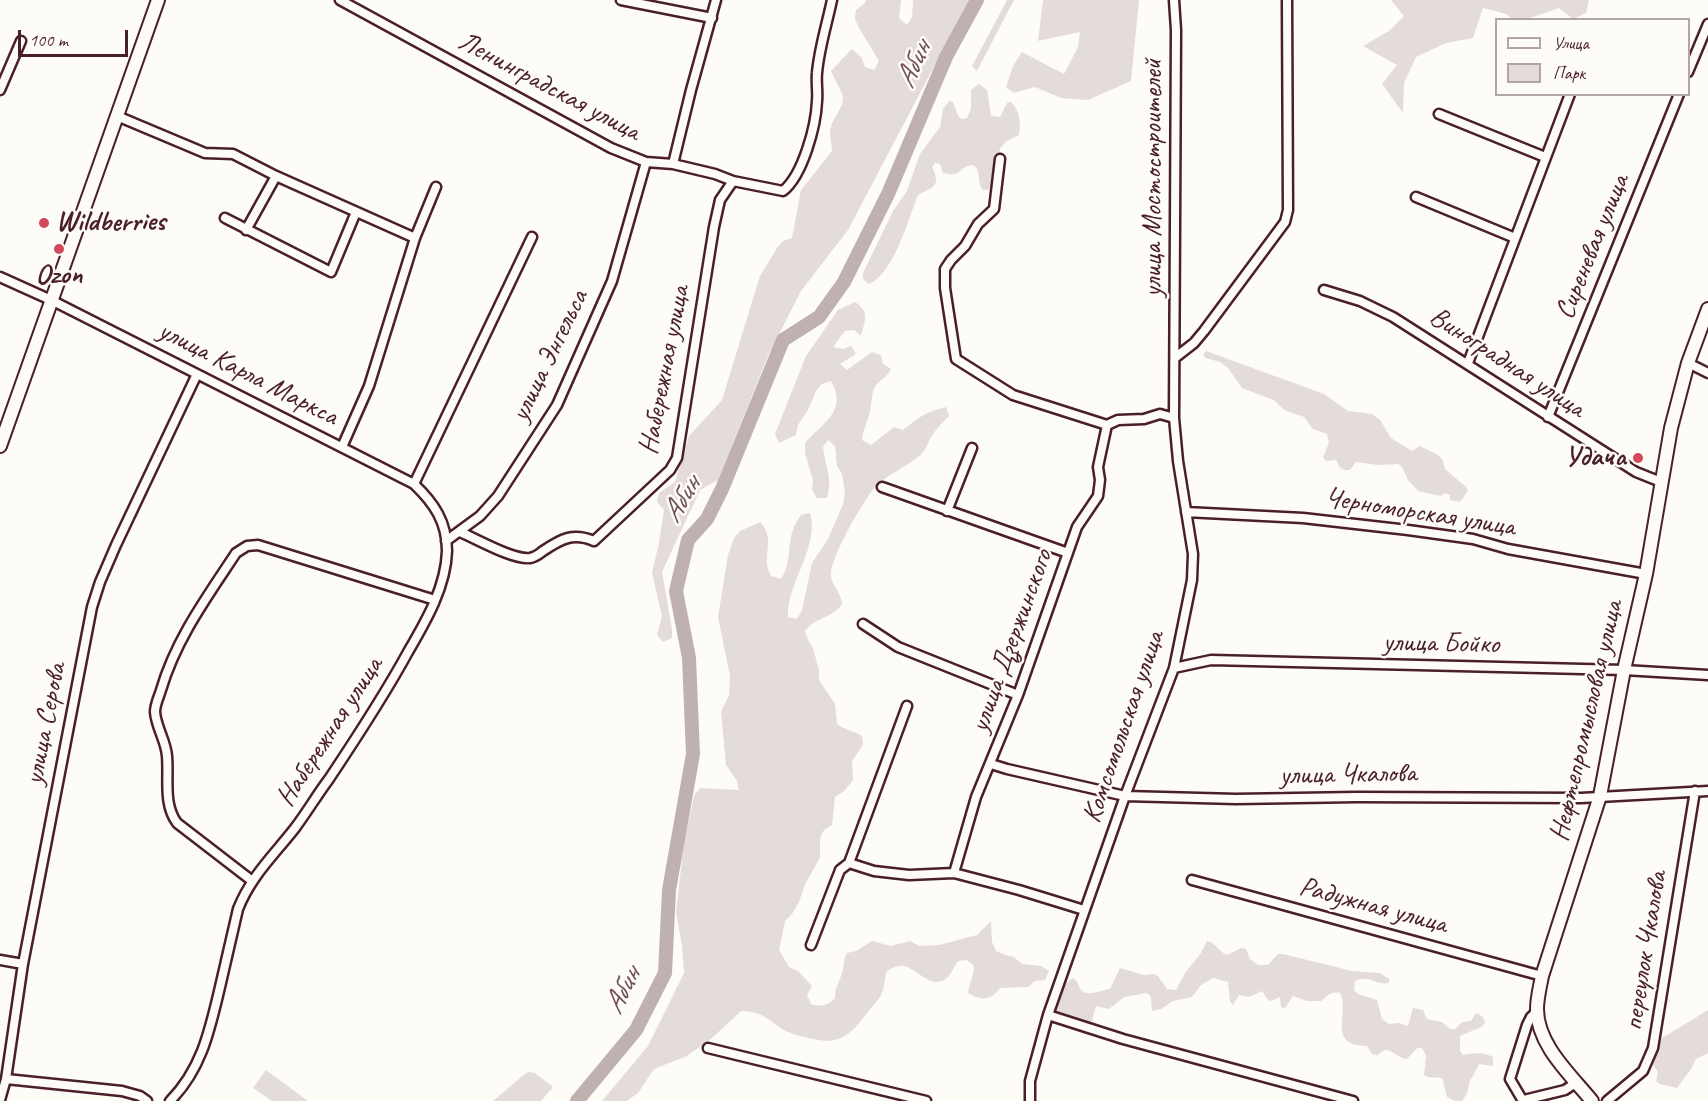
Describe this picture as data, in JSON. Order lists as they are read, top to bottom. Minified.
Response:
{"streets":{"main road":["Нефтепромысловая улица"],"street":["Ленинградская улица","улица Мостостроителей","Сиреневая улица","улица Энгельса","Виноградная улица","Набережная улица","улица Карла Маркса","Черноморская улица","улица Дзержинского","улица Бойко","улица Серова","Комсомольская улица","улица Чкалова","Радужная улица","переулок Чкалова"]},"crossings":[["Ленинградская улица","улица Энгельса"],["Ленинградская улица","Набережная улица"],["улица Мостостроителей","Комсомольская улица"],["Сиреневая улица","Виноградная улица"],["улица Энгельса","Набережная улица"],["улица Энгельса","улица Карла Маркса"],["Виноградная улица","Нефтепромысловая улица"],["Набережная улица","улица Карла Маркса"],["улица Карла Маркса","улица Серова"],["Черноморская улица","Нефтепромысловая улица"],["Черноморская улица","Комсомольская улица"],["улица Дзержинского","улица Чкалова"],["улица Бойко","Нефтепромысловая улица"],["улица Бойко","Комсомольская улица"],["Нефтепромысловая улица","улица Чкалова"],["Нефтепромысловая улица","Радужная улица"],["Комсомольская улица","улица Чкалова"],["улица Чкалова","переулок Чкалова"]],"water":["Абин"],"places":["Wildberries","Ozon","Удача"],"legend":["Улица","Парк"],"scale_bar":"100 m"}
